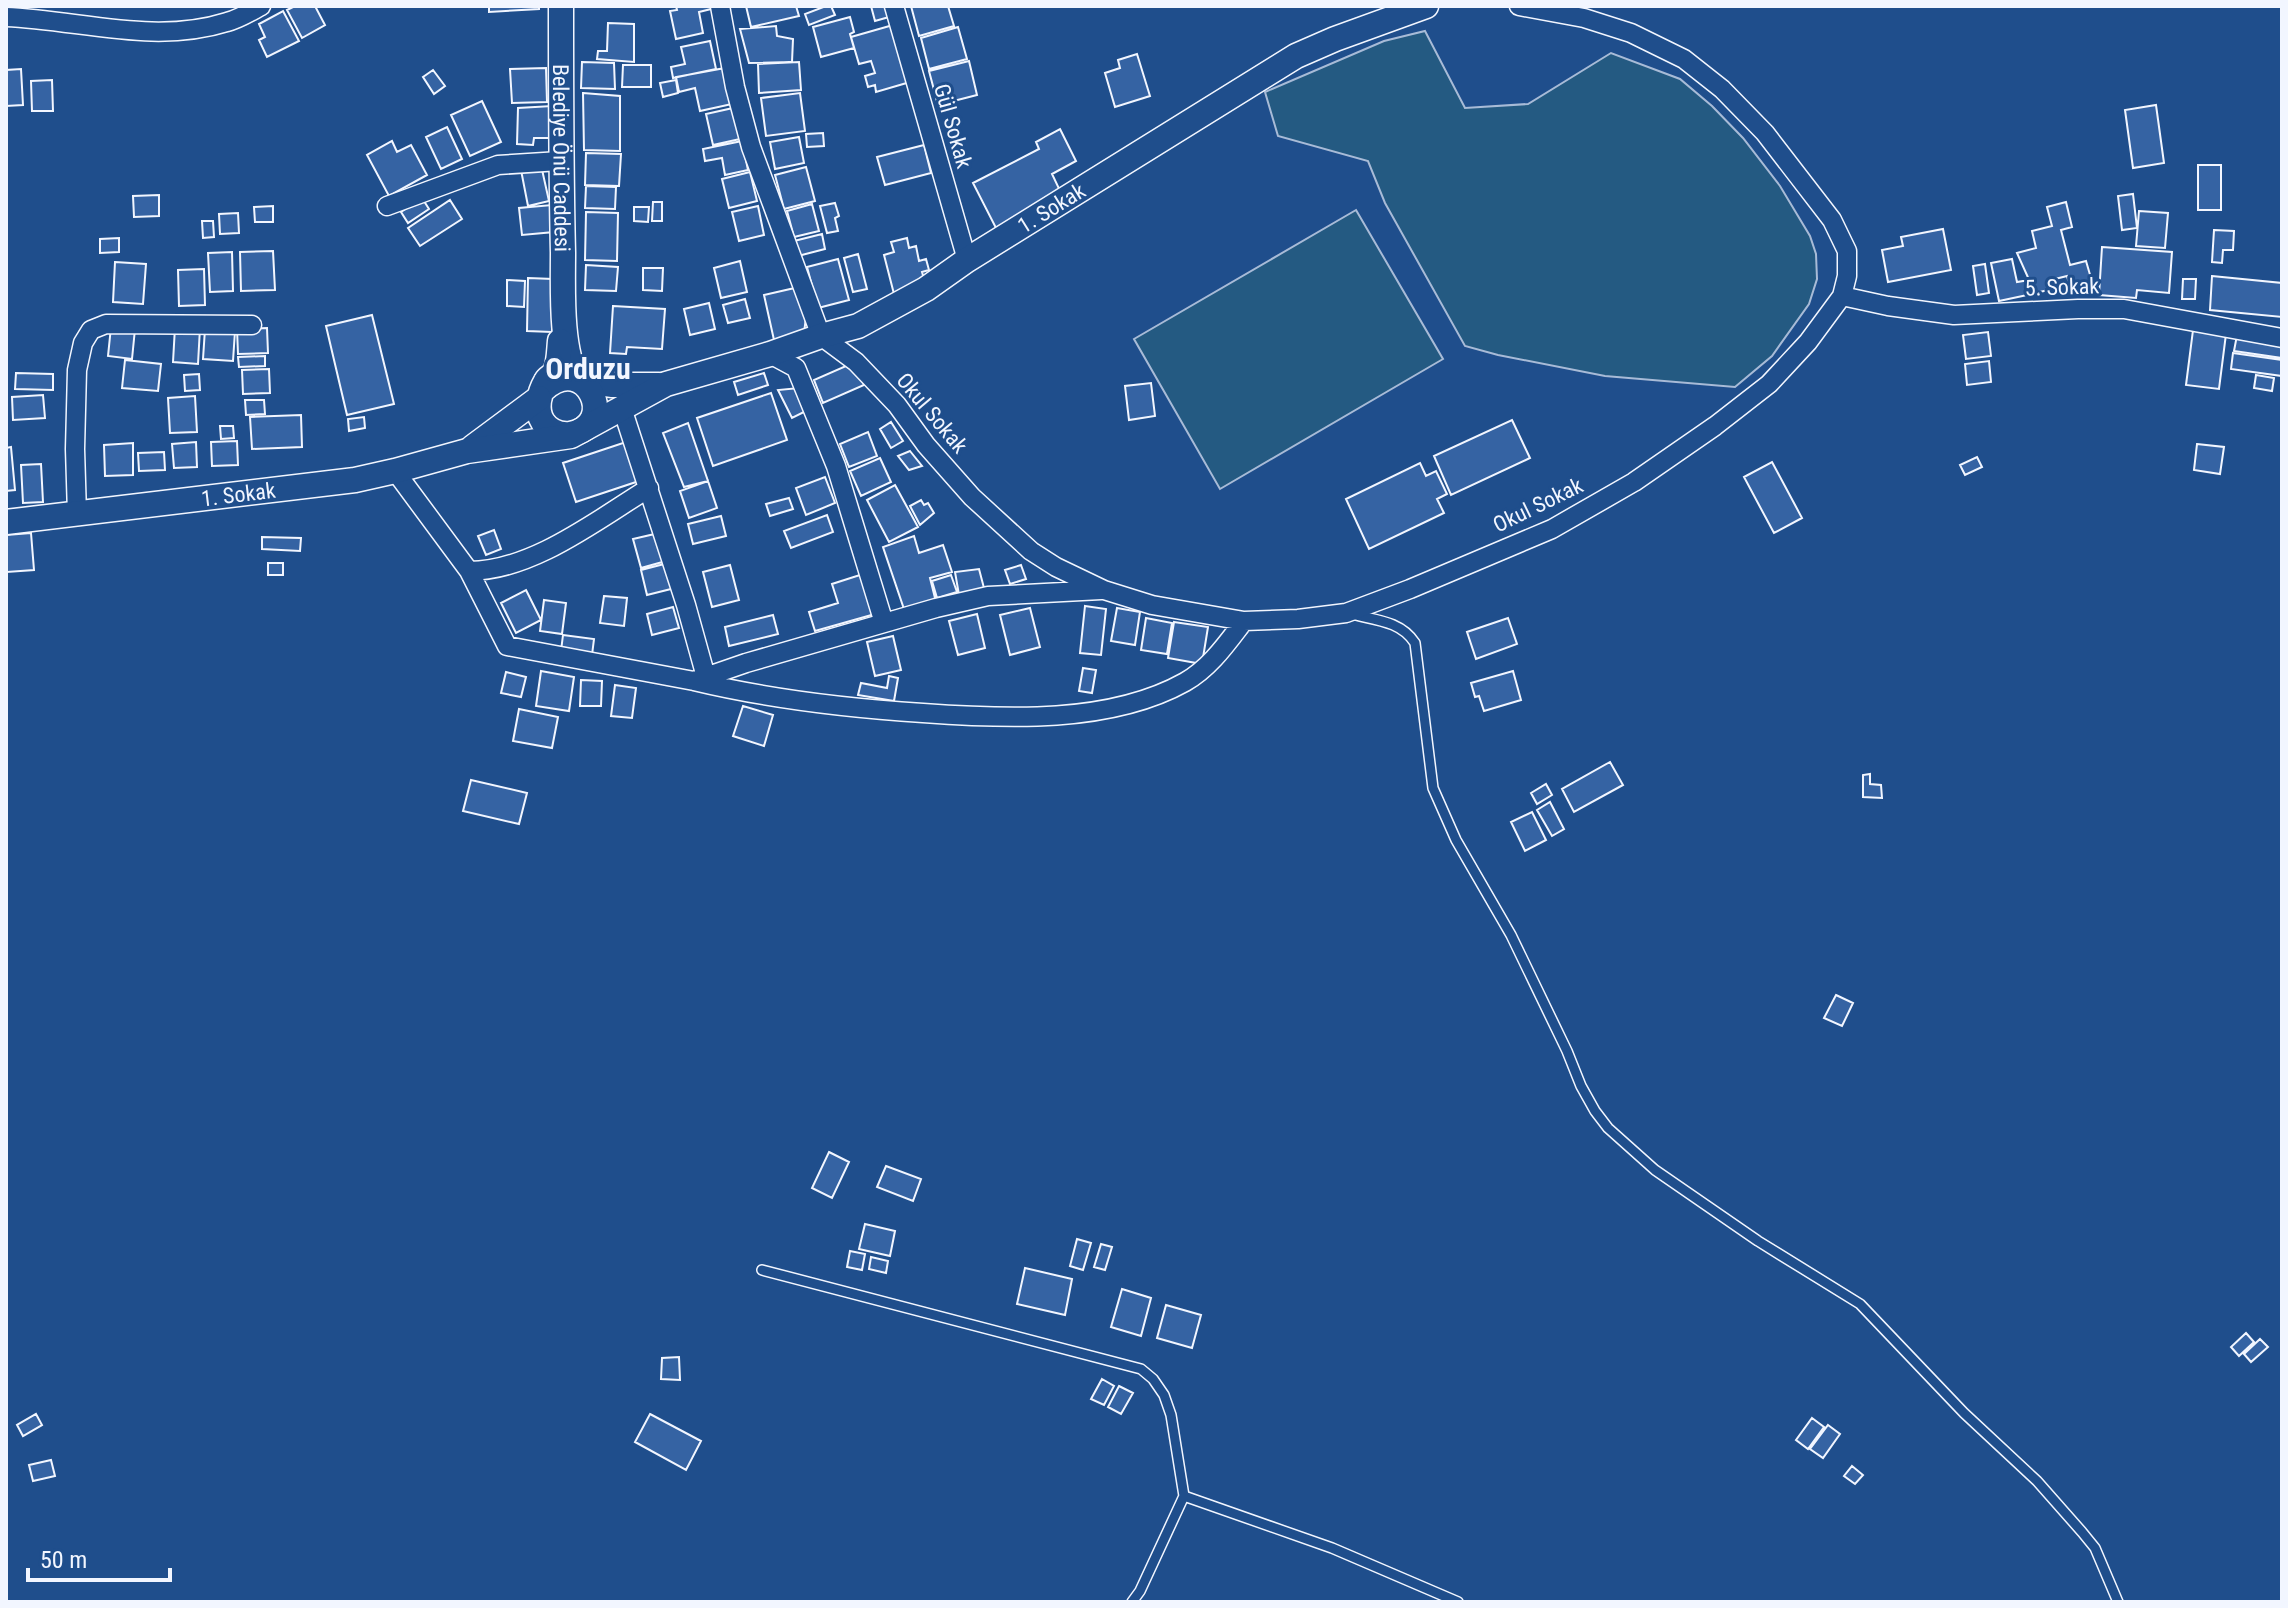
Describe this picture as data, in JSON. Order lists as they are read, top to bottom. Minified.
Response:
{"streets":{"street":["Gül Sokak","Belediye Önü Caddesi","1. Sokak","5. Sokak","Okul Sokak"]},"crossings":[["Gül Sokak","1. Sokak"],["1. Sokak","Okul Sokak"],["5. Sokak","Okul Sokak"]],"districts":["Orduzu"],"scale_bar":"50 m"}
